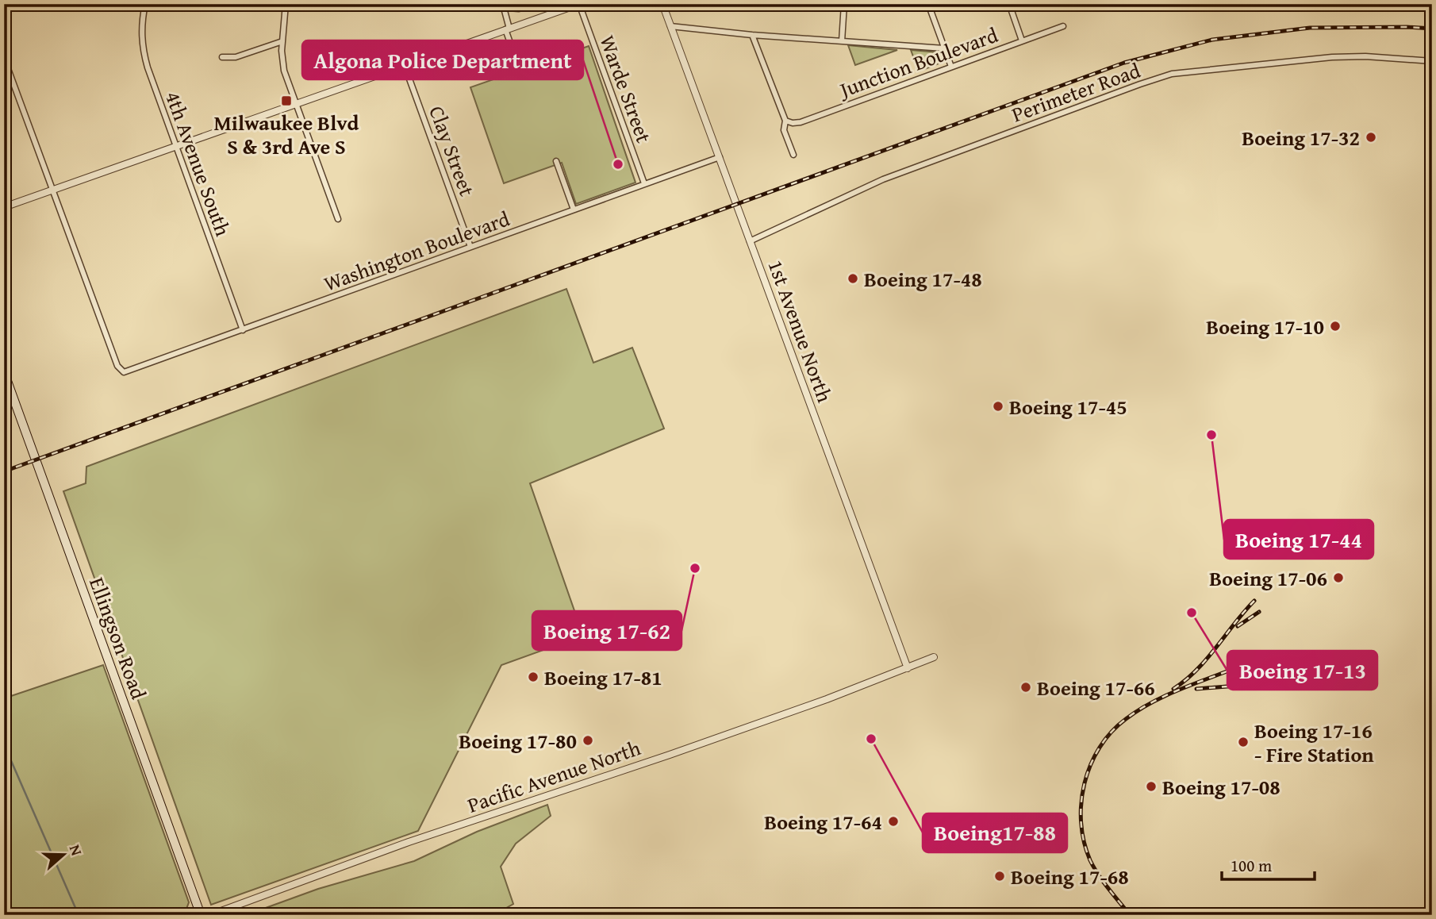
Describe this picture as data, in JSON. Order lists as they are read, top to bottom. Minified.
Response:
{"streets":{"main road":["Ellingson Road"],"street":["Junction Boulevard","Warde Street","Perimeter Road","Clay Street","4th Avenue South","Washington Boulevard","1st Avenue North","Pacific Avenue North"]},"crossings":[["Warde Street","Washington Boulevard"],["Perimeter Road","1st Avenue North"],["Clay Street","Washington Boulevard"],["4th Avenue South","Washington Boulevard"],["Washington Boulevard","1st Avenue North"],["1st Avenue North","Pacific Avenue North"]],"places":{"transit":["Milwaukee Blvd S & 3rd Ave S"],"other":["Boeing 17-32","Algona Police Department","Boeing 17-48","Boeing 17-10","Boeing 17-45","Boeing 17-44","Boeing 17-62","Boeing 17-06","Boeing 17-13","Boeing 17-81","Boeing 17-66","Boeing17-88","Boeing 17-80","Boeing 17-16 - Fire Station","Boeing 17-08","Boeing 17-64","Boeing 17-68"]},"scale_bar":"100 m","north":"right"}
